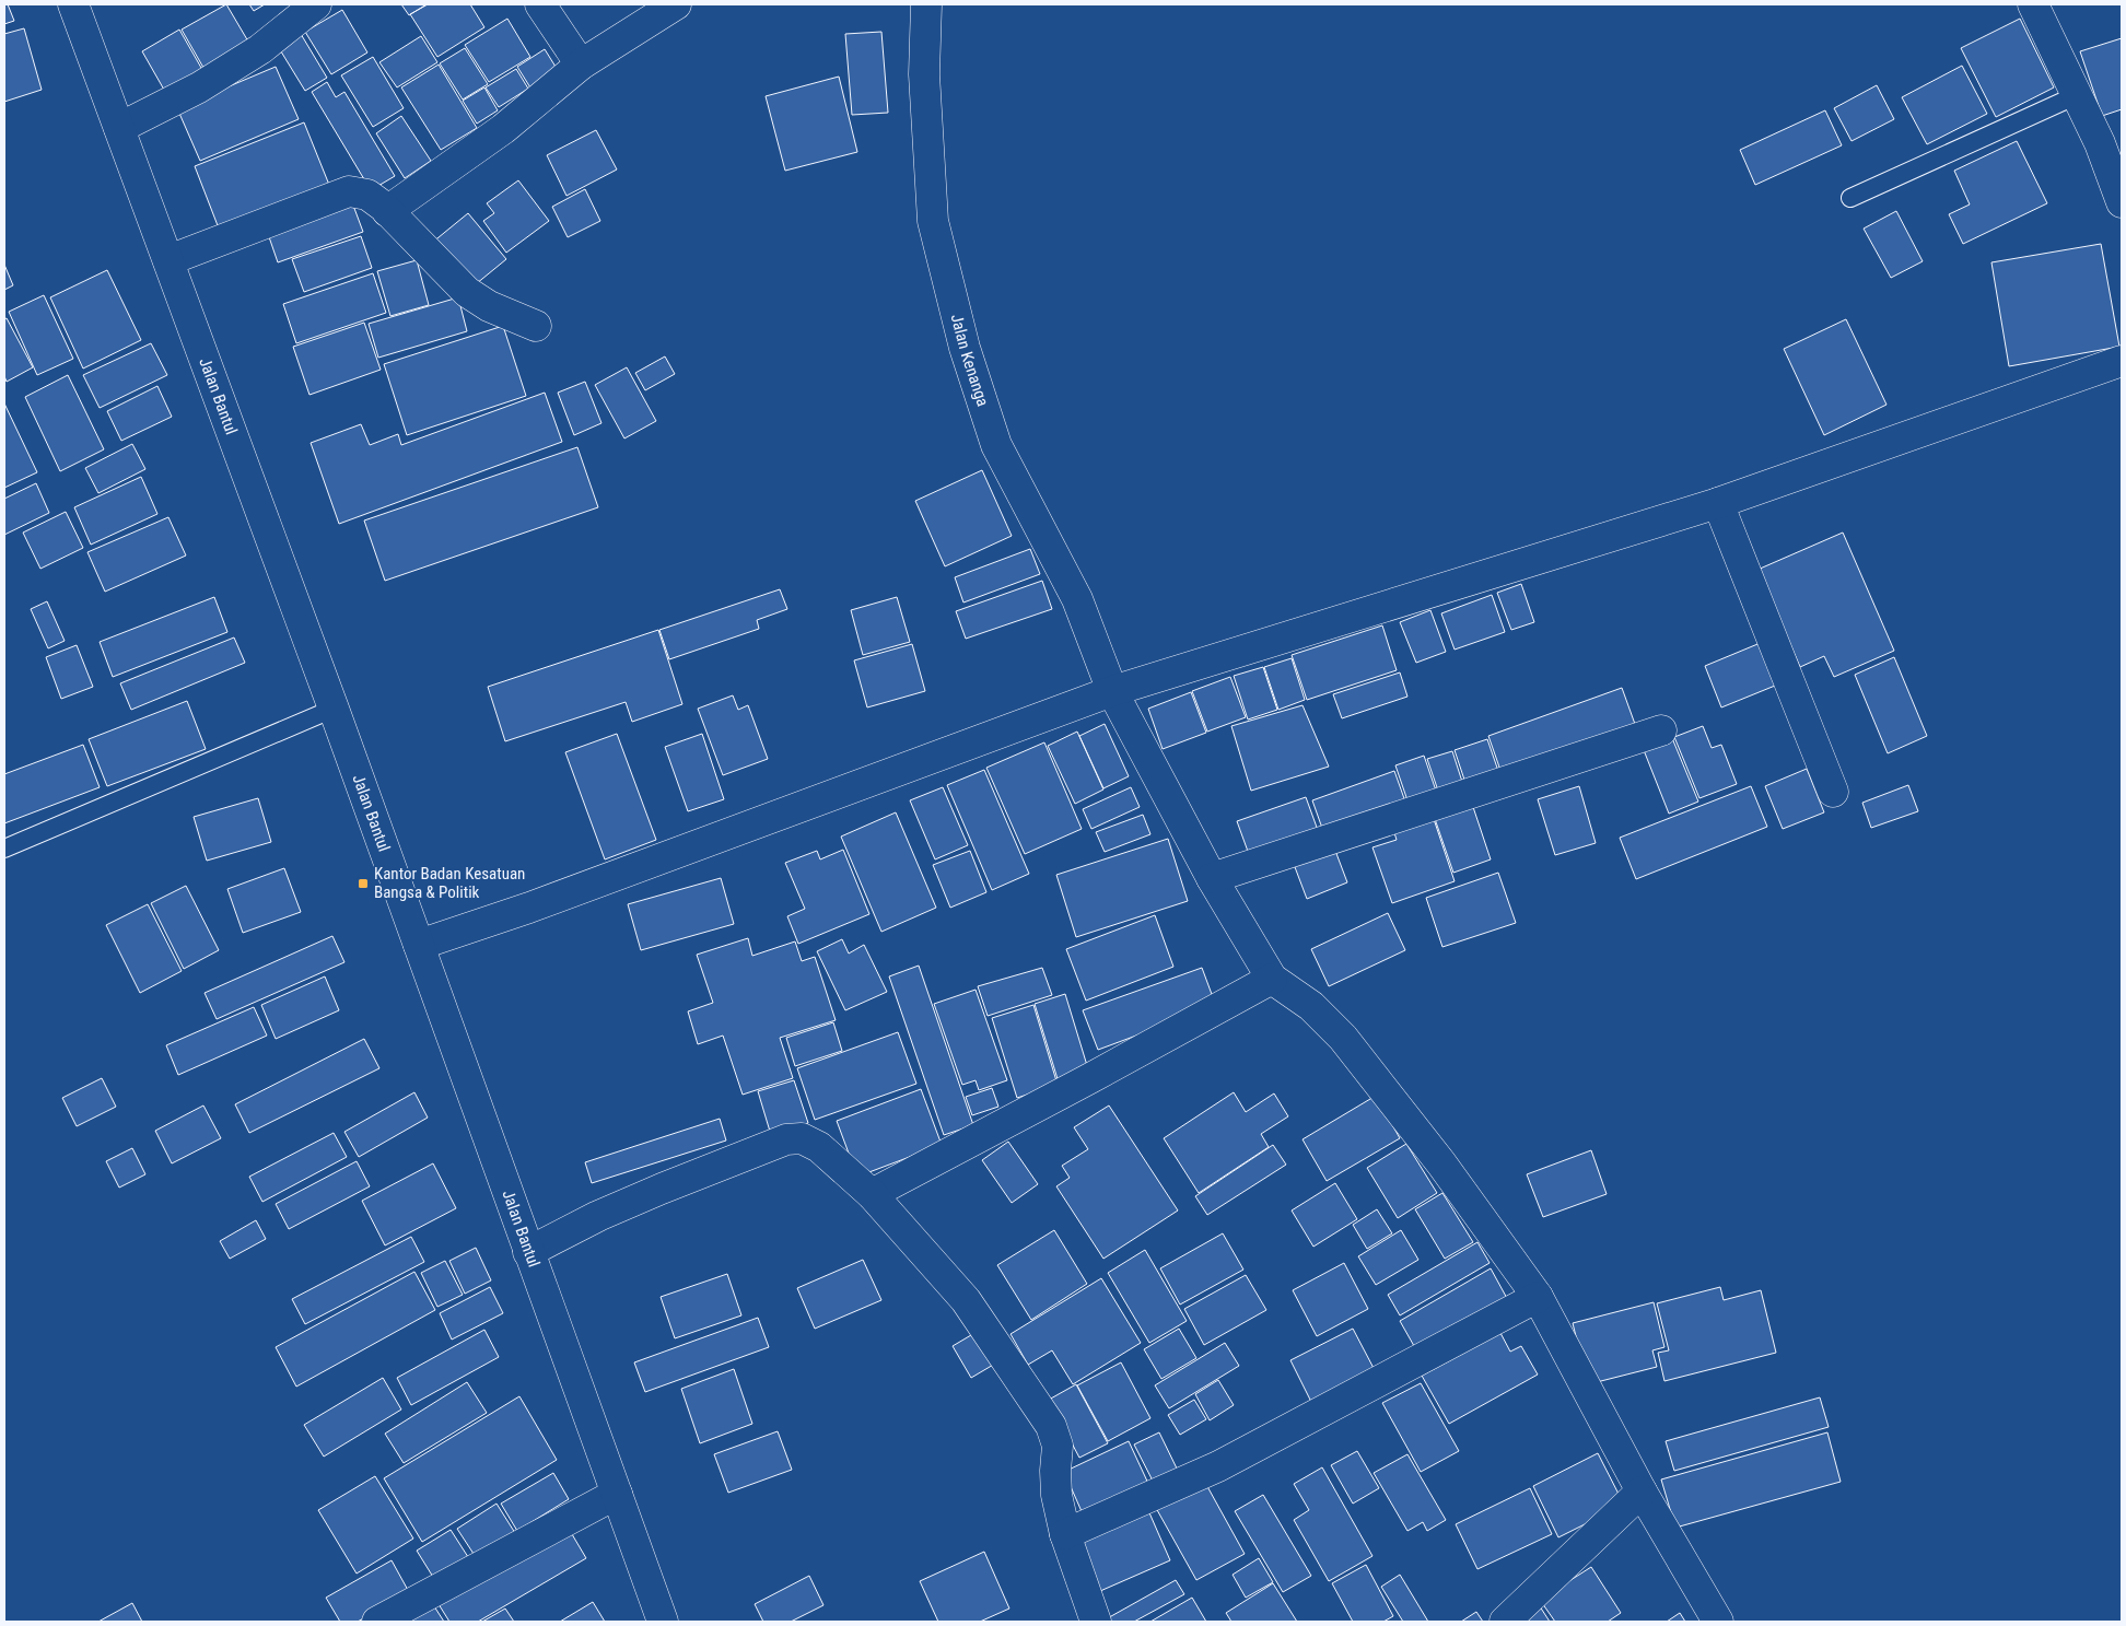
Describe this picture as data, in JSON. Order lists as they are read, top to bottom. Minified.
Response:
{"streets":{"street":["Jalan Kenanga","Jalan Bantul"]},"places":{"transit":["Kantor Badan Kesatuan Bangsa & Politik"]}}
